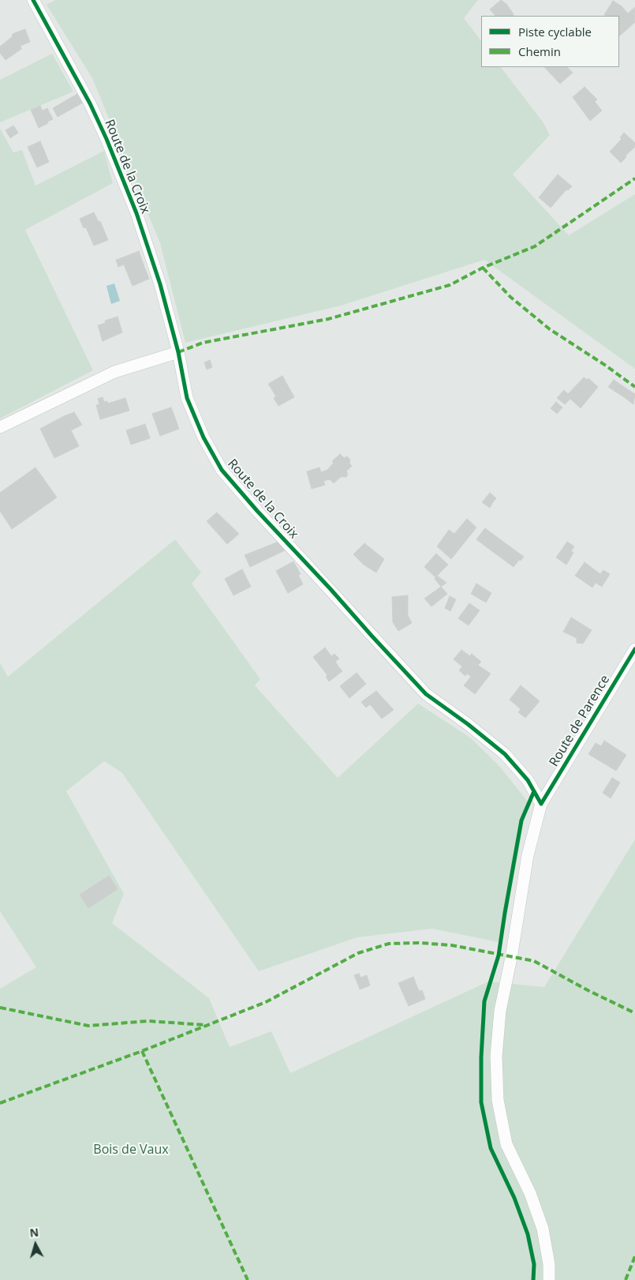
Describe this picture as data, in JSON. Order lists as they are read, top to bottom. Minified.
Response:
{"streets":{"street":["Route de la Croix","Route de Parence"]},"crossings":[["Route de la Croix","Route de Parence"]],"parks":["Bois de Vaux"],"legend":["Piste cyclable","Chemin"],"north":"top"}
